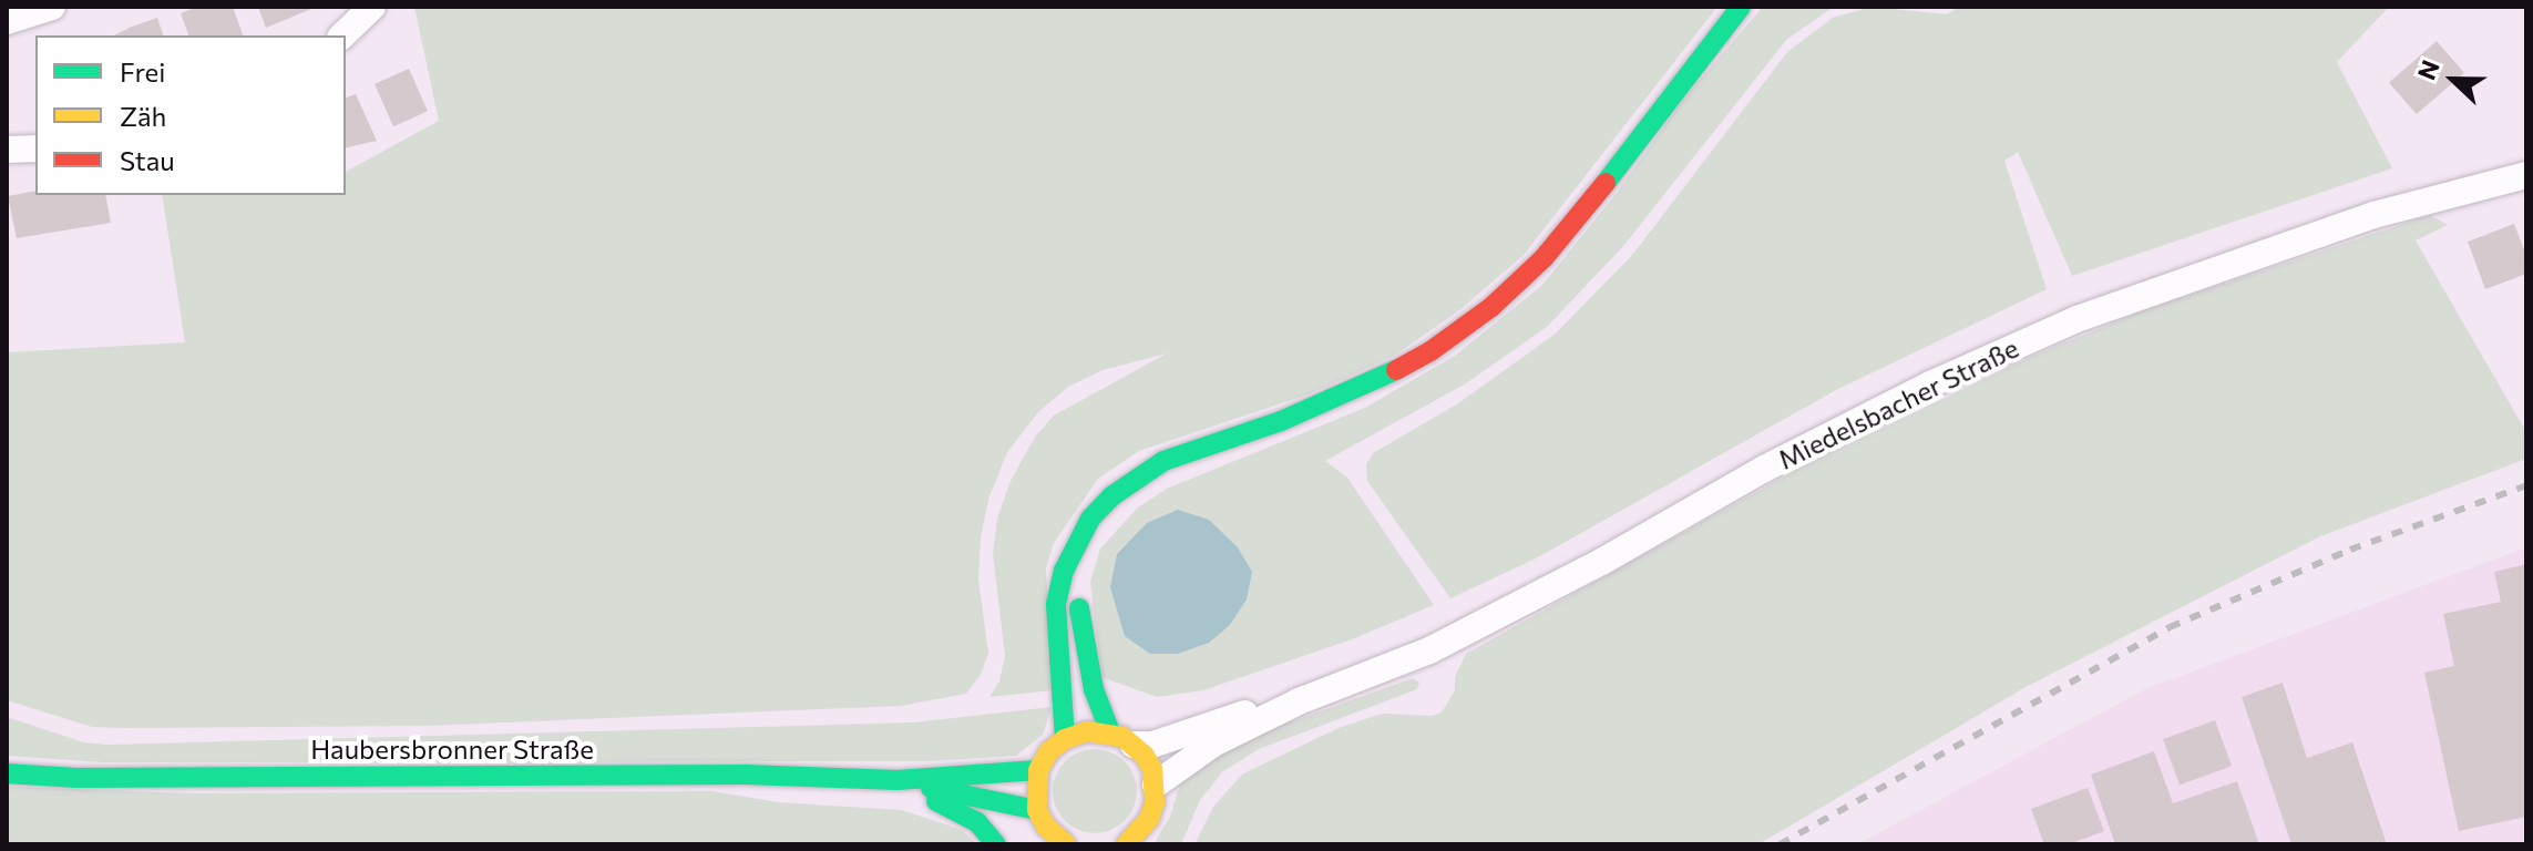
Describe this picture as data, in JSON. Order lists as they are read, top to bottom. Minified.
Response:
{"streets":{"main road":["Haubersbronner Straße"],"street":["Miedelsbacher Straße"]},"legend":["Frei","Zäh","Stau"],"north":"left"}
